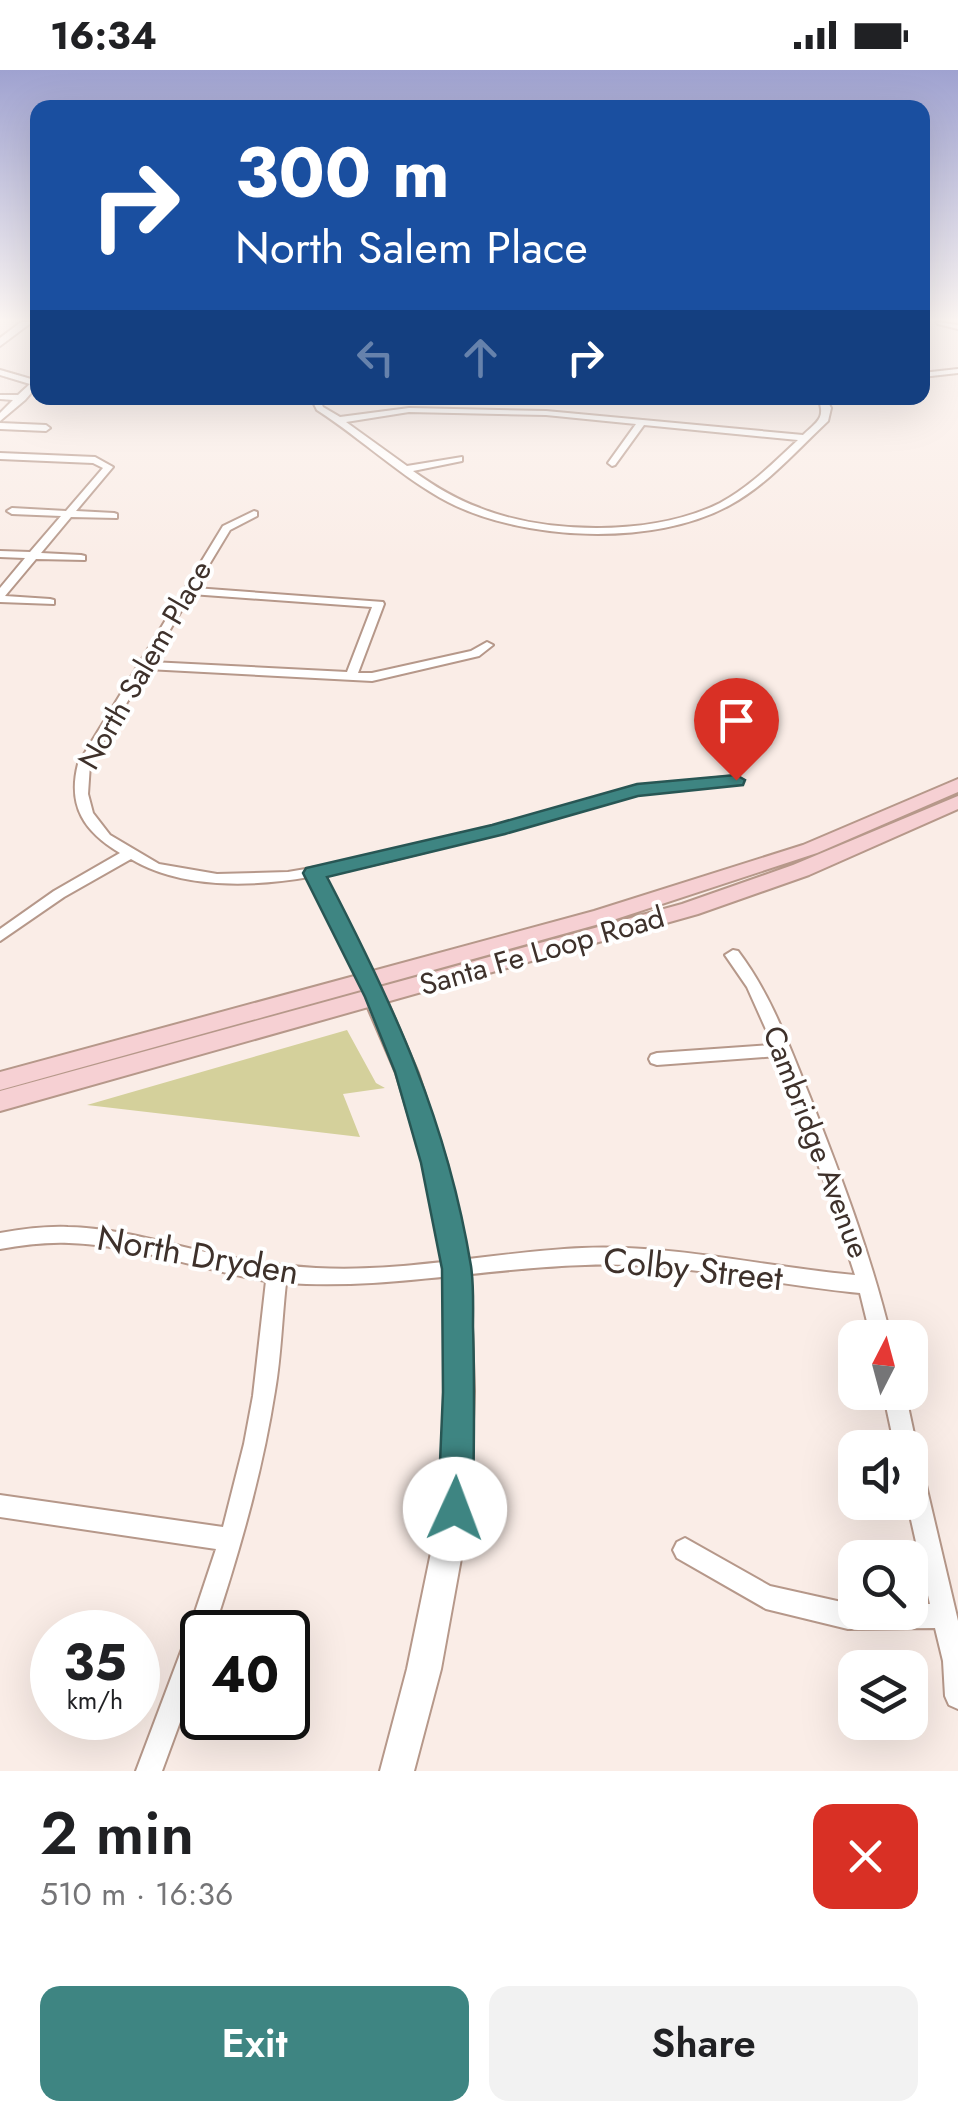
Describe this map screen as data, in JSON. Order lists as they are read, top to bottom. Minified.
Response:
{"streets":{"main road":["Santa Fe Loop Road"],"street":["North Salem Place","Cambridge Avenue","North Dryden","Colby Street"]},"crossings":[["Cambridge Avenue","Colby Street"],["North Dryden","Colby Street"]],"north":"top","page":{"status":"16:34","turn":["300 m","North Salem Place"],"speed":"35 km/h","limit":"40","heading":["2 min","510 m · 16:36"],"buttons":["Exit","Share"]}}
